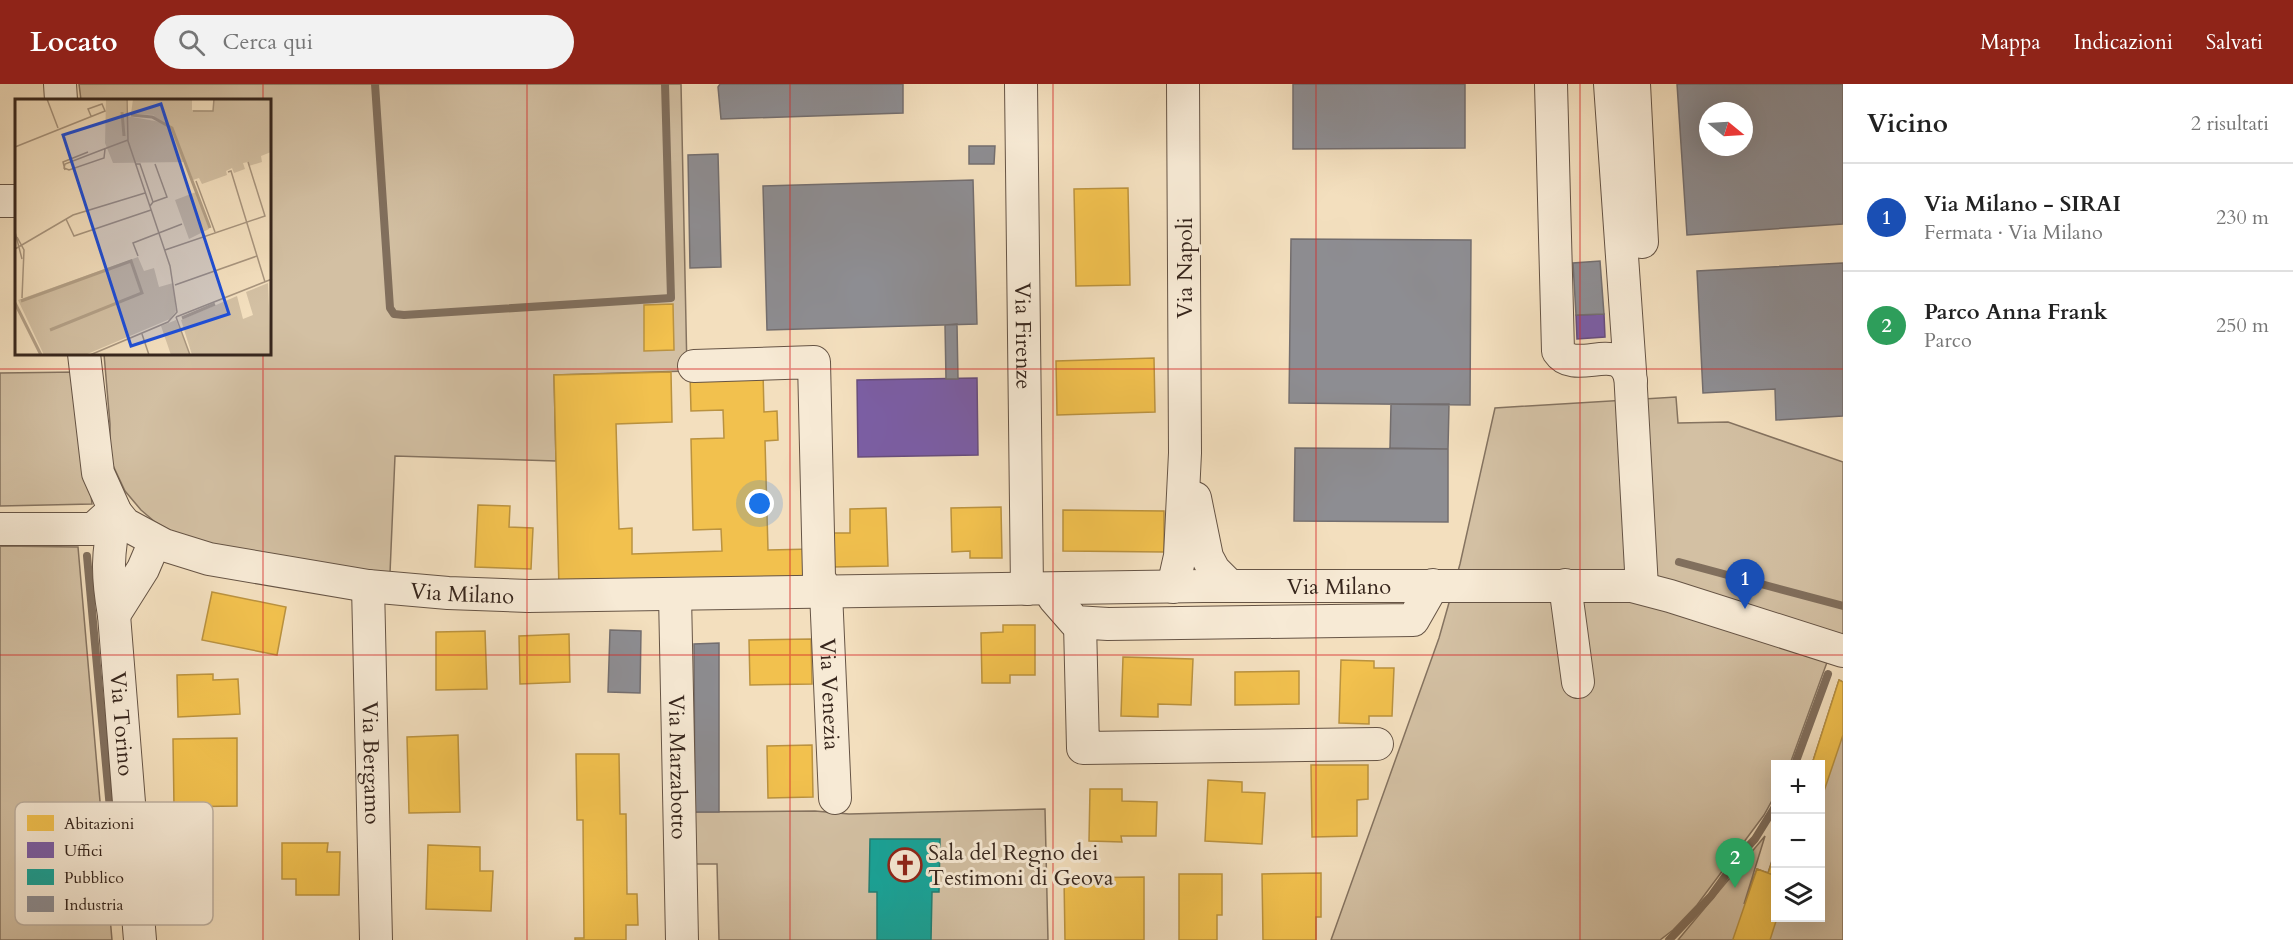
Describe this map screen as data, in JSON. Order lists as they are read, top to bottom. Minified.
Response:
{"streets":{"street":["Via Napoli","Via Firenze","Via Milano","Via Venezia","Via Torino","Via Bergamo","Via Marzabotto"]},"crossings":[["Via Napoli","Via Milano"],["Via Firenze","Via Milano"],["Via Milano","Via Venezia"],["Via Milano","Via Torino"],["Via Milano","Via Bergamo"],["Via Milano","Via Marzabotto"]],"places":{"church":["Sala del Regno dei Testimoni di Geova"]},"legend":["Abitazioni","Uffici","Pubblico","Industria"],"north":"right","page":{"header":"Locato","search":"Cerca qui","nav":["Mappa","Indicazioni","Salvati"],"heading":["Vicino","2 risultati"],"list":[{"mark":"1","name":"Via Milano - SIRAI","note":"Fermata · Via Milano","value":"230 m"},{"mark":"2","name":"Parco Anna Frank","note":"Parco","value":"250 m"}],"pins":["1","2"],"map_buttons":["+","−"]}}
